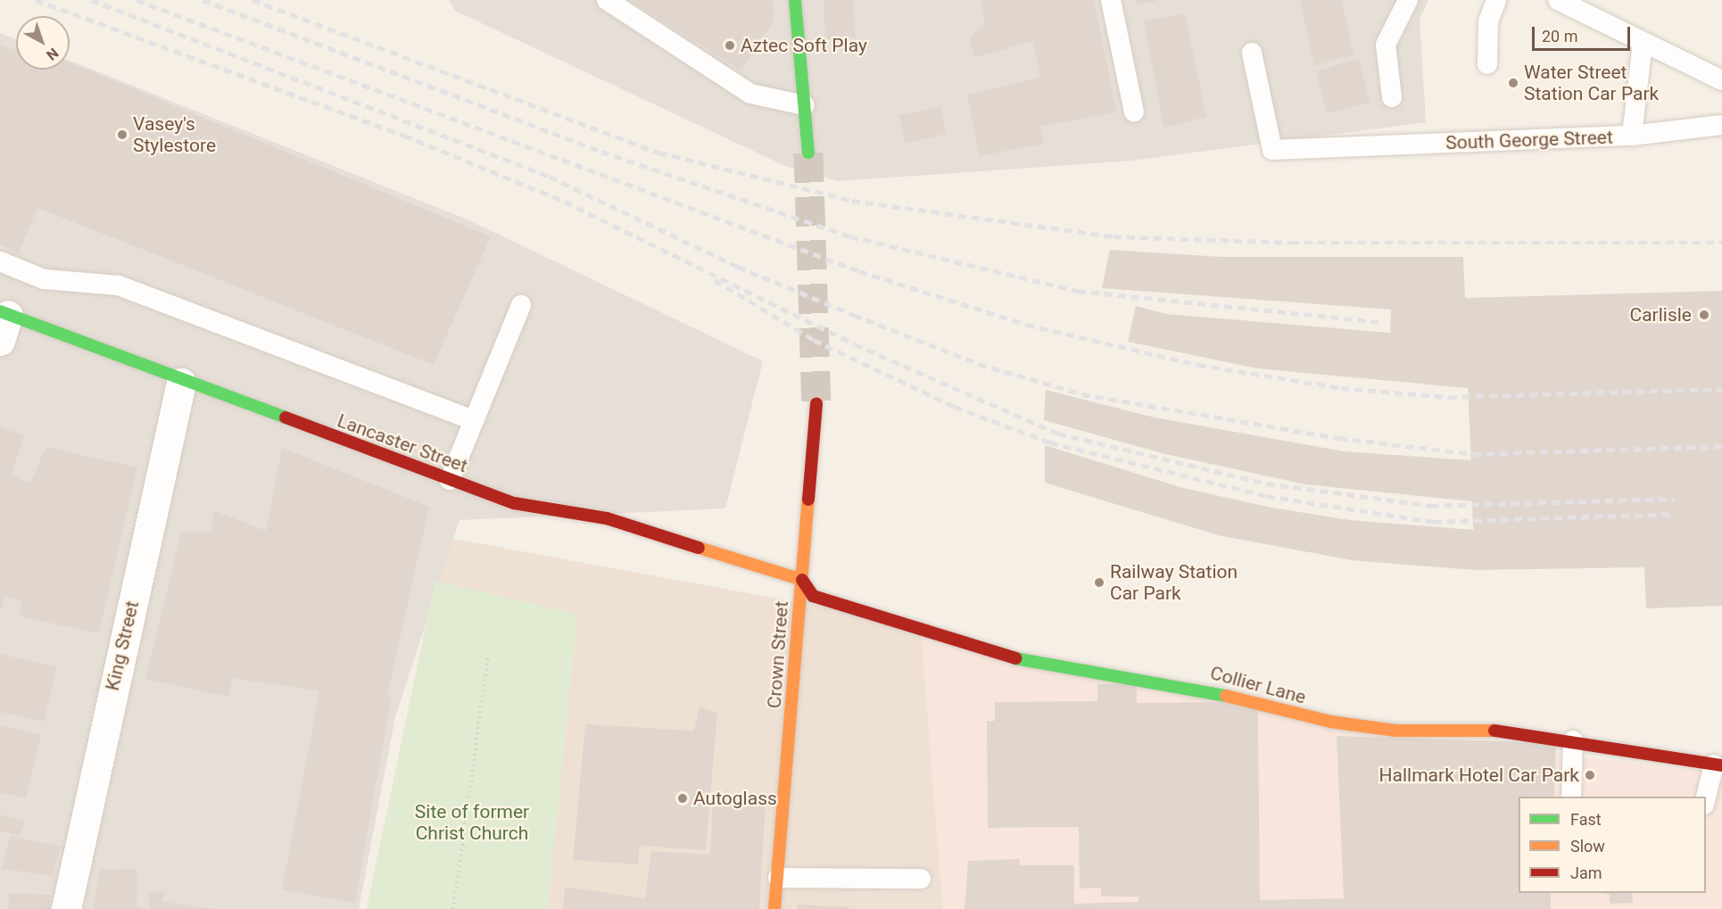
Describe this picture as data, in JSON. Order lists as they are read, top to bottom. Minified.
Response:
{"streets":{"street":["Lancaster Street","King Street","Crown Street","Collier Lane"],"lane":["South George Street"]},"crossings":[["Lancaster Street","King Street"],["Lancaster Street","Crown Street"],["Lancaster Street","Collier Lane"],["Crown Street","Collier Lane"]],"parks":["Site of former Christ Church"],"places":["Aztec Soft Play","Water Street Station Car Park","Vasey's Stylestore","Carlisle","Railway Station Car Park","Hallmark Hotel Car Park","Autoglass"],"legend":["Fast","Slow","Jam"],"scale_bar":"20 m","north":"bottom right"}
